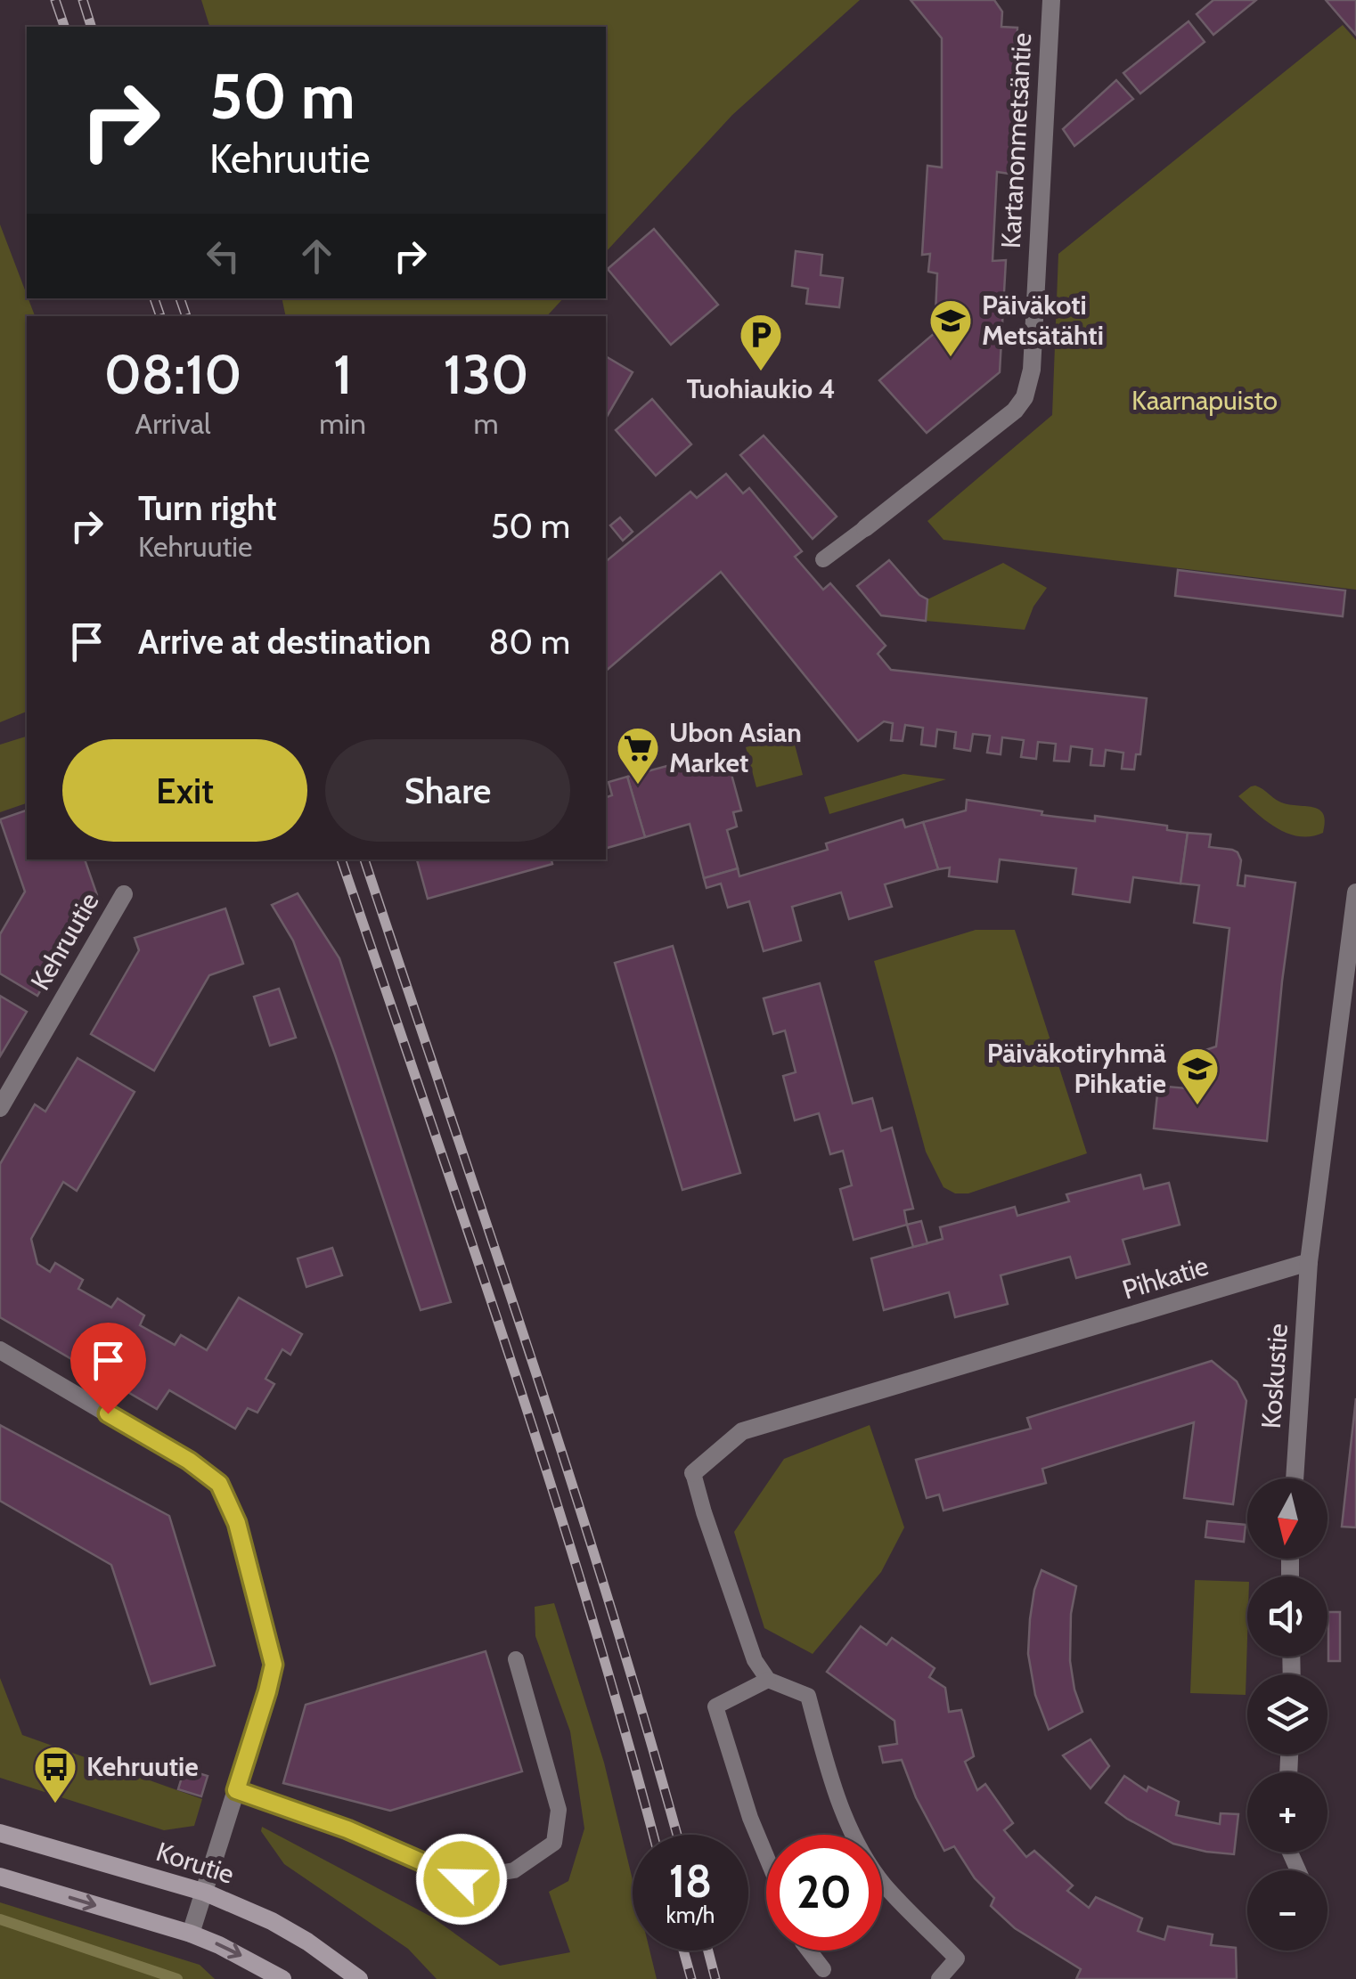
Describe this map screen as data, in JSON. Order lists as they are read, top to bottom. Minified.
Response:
{"streets":{"street":["Kartanonmetsäntie","Kehruutie","Pihkatie","Koskustie","Korutie"]},"crossings":[["Pihkatie","Koskustie"]],"parks":["Kaarnapuisto"],"places":{"school or university":["Päiväkoti Metsätähti","Päiväkotiryhmä Pihkatie"],"parking":["Tuohiaukio 4"],"supermarket":["Ubon Asian Market"],"bus stop":["Kehruutie"]},"north":"bottom","page":{"turn":["50 m","Kehruutie"],"eta":["08:10","Arrival","1","min","130","m"],"list":[{"name":"Turn right","note":"Kehruutie","value":"50 m"},{"name":"Arrive at destination","value":"80 m"}],"buttons":["Exit","Share"],"map_buttons":["+","−"],"speed":"18 km/h","limit":"20"}}
